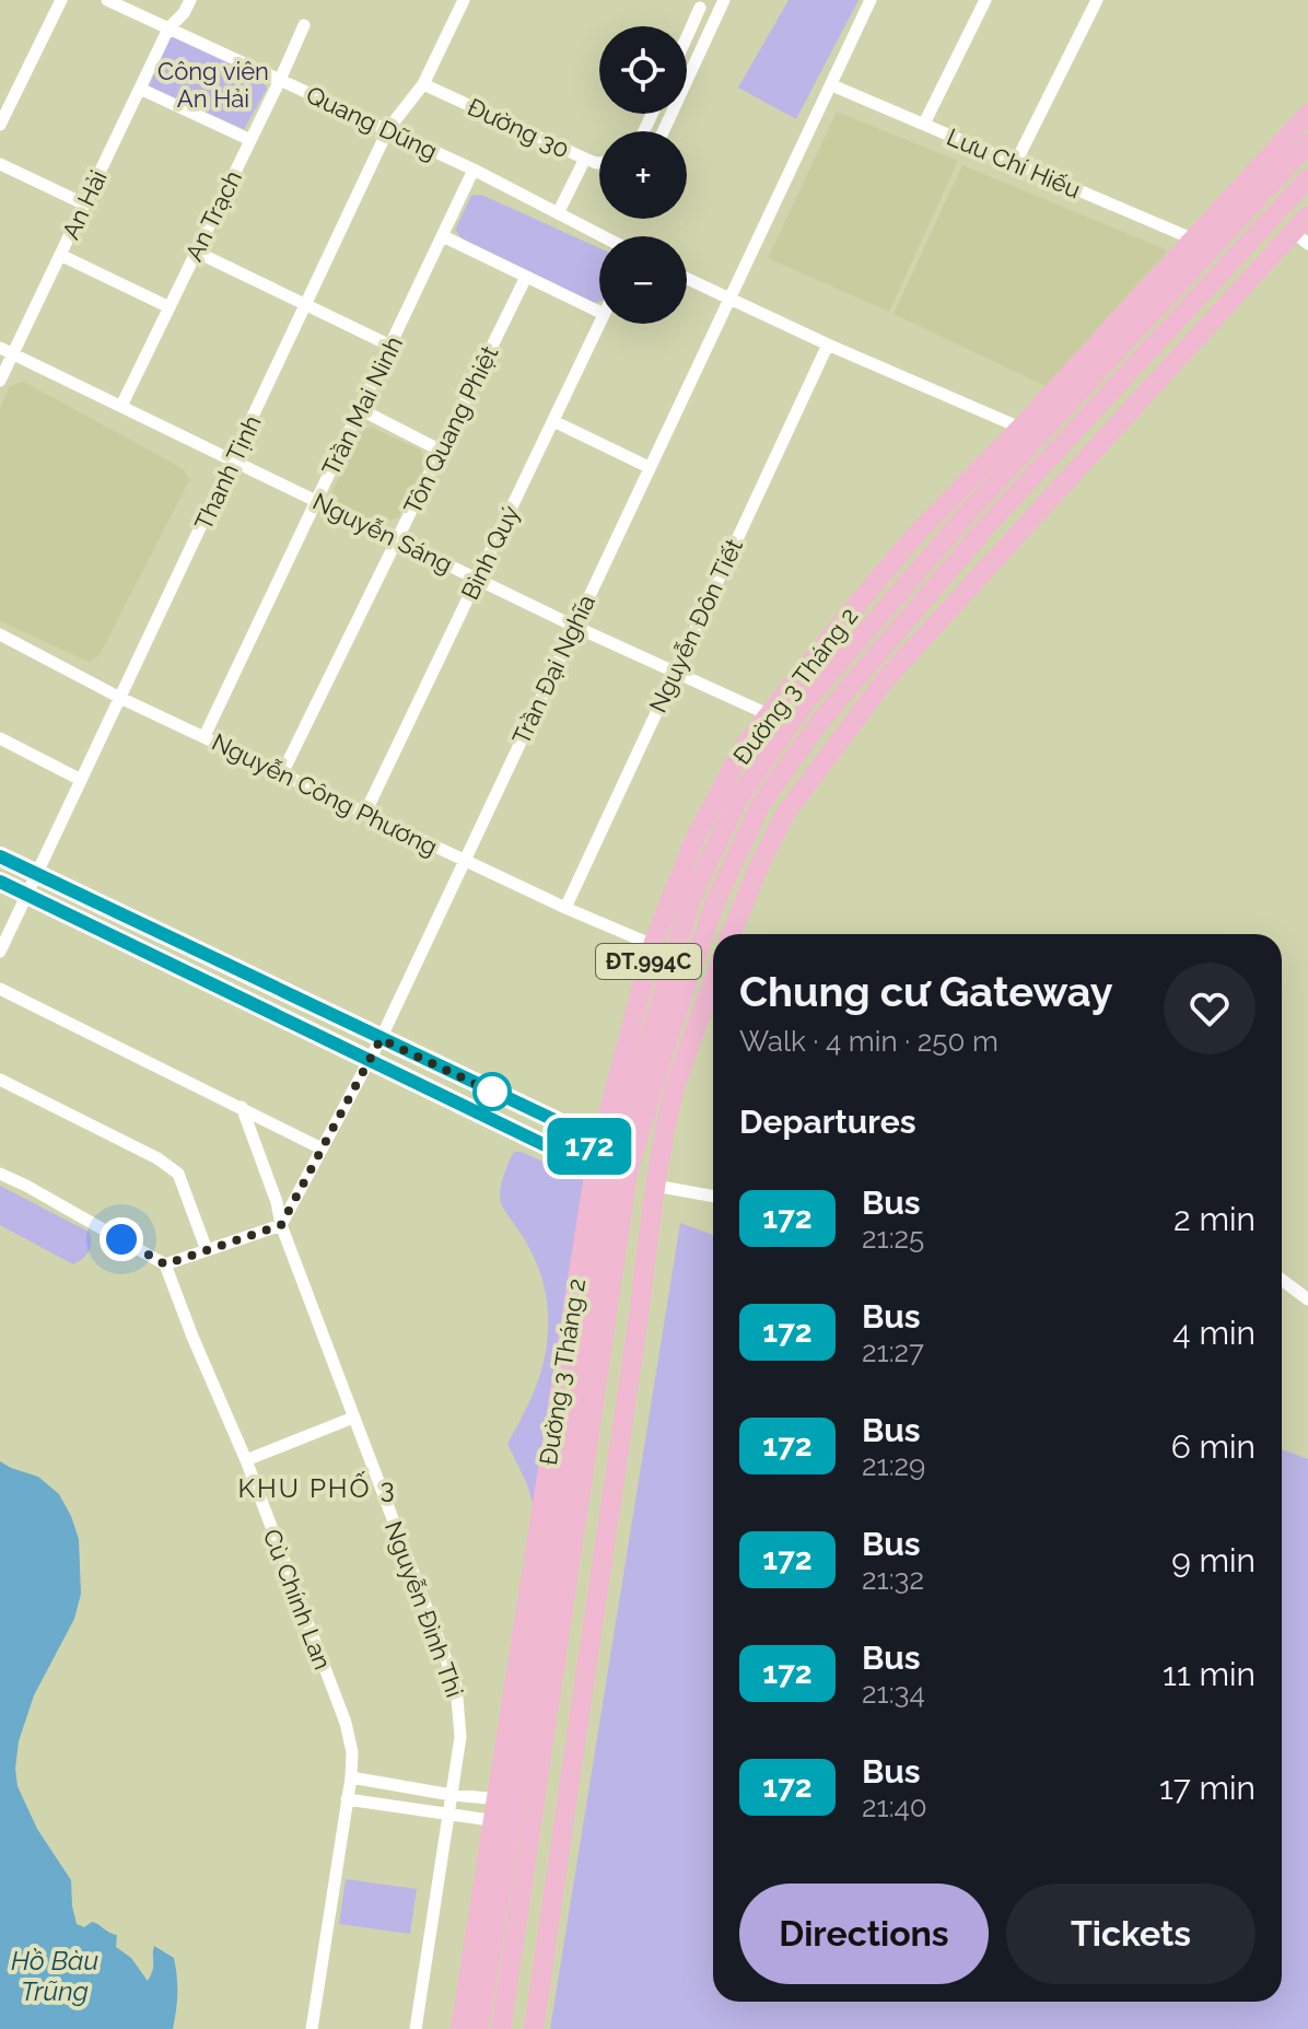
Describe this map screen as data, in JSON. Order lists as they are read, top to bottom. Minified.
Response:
{"streets":{"main road":["Đường 3 Tháng 2","ĐT.994C"],"street":["Quang Dũng","Đường 30","Lưu Chí Hiếu","An Hải","An Trạch","Trần Mai Ninh","Tôn Quang Phiệt","Thanh Tịnh","Nguyễn Sáng","Bình Quý","Nguyễn Đôn Tiết","Trần Đại Nghĩa","Nguyễn Công Phương","Cù Chính Lan","Nguyễn Đình Thi"]},"crossings":[["Quang Dũng","An Hải"],["Quang Dũng","An Trạch"],["Quang Dũng","Trần Mai Ninh"],["Quang Dũng","Thanh Tịnh"],["Đường 30","Thanh Tịnh"],["Lưu Chí Hiếu","Trần Đại Nghĩa"],["Lưu Chí Hiếu","Đường 3 Tháng 2"],["An Hải","Nguyễn Sáng"],["An Trạch","Nguyễn Sáng"],["Trần Mai Ninh","Nguyễn Sáng"],["Trần Mai Ninh","Nguyễn Công Phương"],["Tôn Quang Phiệt","Nguyễn Sáng"],["Tôn Quang Phiệt","Nguyễn Công Phương"],["Thanh Tịnh","Nguyễn Sáng"],["Thanh Tịnh","Nguyễn Công Phương"],["Nguyễn Sáng","Bình Quý"],["Nguyễn Sáng","Nguyễn Đôn Tiết"],["Nguyễn Sáng","Trần Đại Nghĩa"],["Nguyễn Sáng","Đường 3 Tháng 2"],["Bình Quý","Nguyễn Công Phương"],["Nguyễn Đôn Tiết","Nguyễn Công Phương"],["Trần Đại Nghĩa","Nguyễn Công Phương"],["Trần Đại Nghĩa","Nguyễn Đình Thi"],["Đường 3 Tháng 2","Nguyễn Công Phương"]],"districts":["KHU PHỐ 3"],"water":["Hồ Bàu Trũng"],"parks":["Công viên An Hải"],"lines":["bus line 172"],"page":{"on_map":"172","map_buttons":["+","−"],"heading":[["Chung cư Gateway","Walk · 4 min · 250 m"],"Departures"],"list":[{"mark":"172","name":"Bus","note":"21:25","value":"2 min"},{"mark":"172","name":"Bus","note":"21:27","value":"4 min"},{"mark":"172","name":"Bus","note":"21:29","value":"6 min"},{"mark":"172","name":"Bus","note":"21:32","value":"9 min"},{"mark":"172","name":"Bus","note":"21:34","value":"11 min"},{"mark":"172","name":"Bus","note":"21:40","value":"17 min"}],"buttons":["Directions","Tickets"]}}
